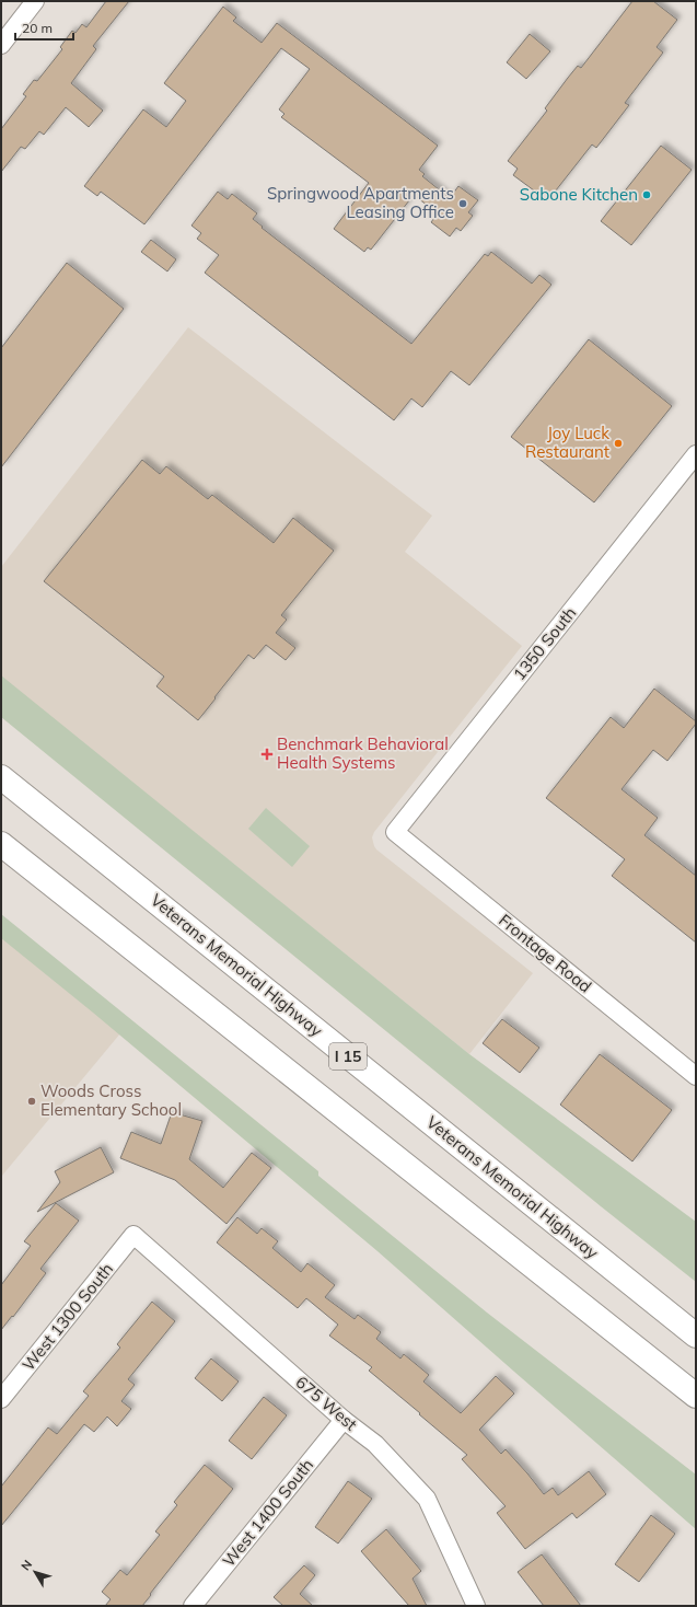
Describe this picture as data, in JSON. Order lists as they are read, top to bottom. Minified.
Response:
{"streets":{"highway":["Veterans Memorial Highway","I 15"],"street":["1350 South","Frontage Road","West 1300 South","675 West","West 1400 South"]},"crossings":[["1350 South","Frontage Road"],["West 1300 South","675 West"],["675 West","West 1400 South"]],"places":{"other":["Sabone Kitchen","Springwood Apartments Leasing Office","Joy Luck Restaurant","Woods Cross Elementary School"],"health":["Benchmark Behavioral Health Systems"]},"scale_bar":"20 m","north":"top left"}
